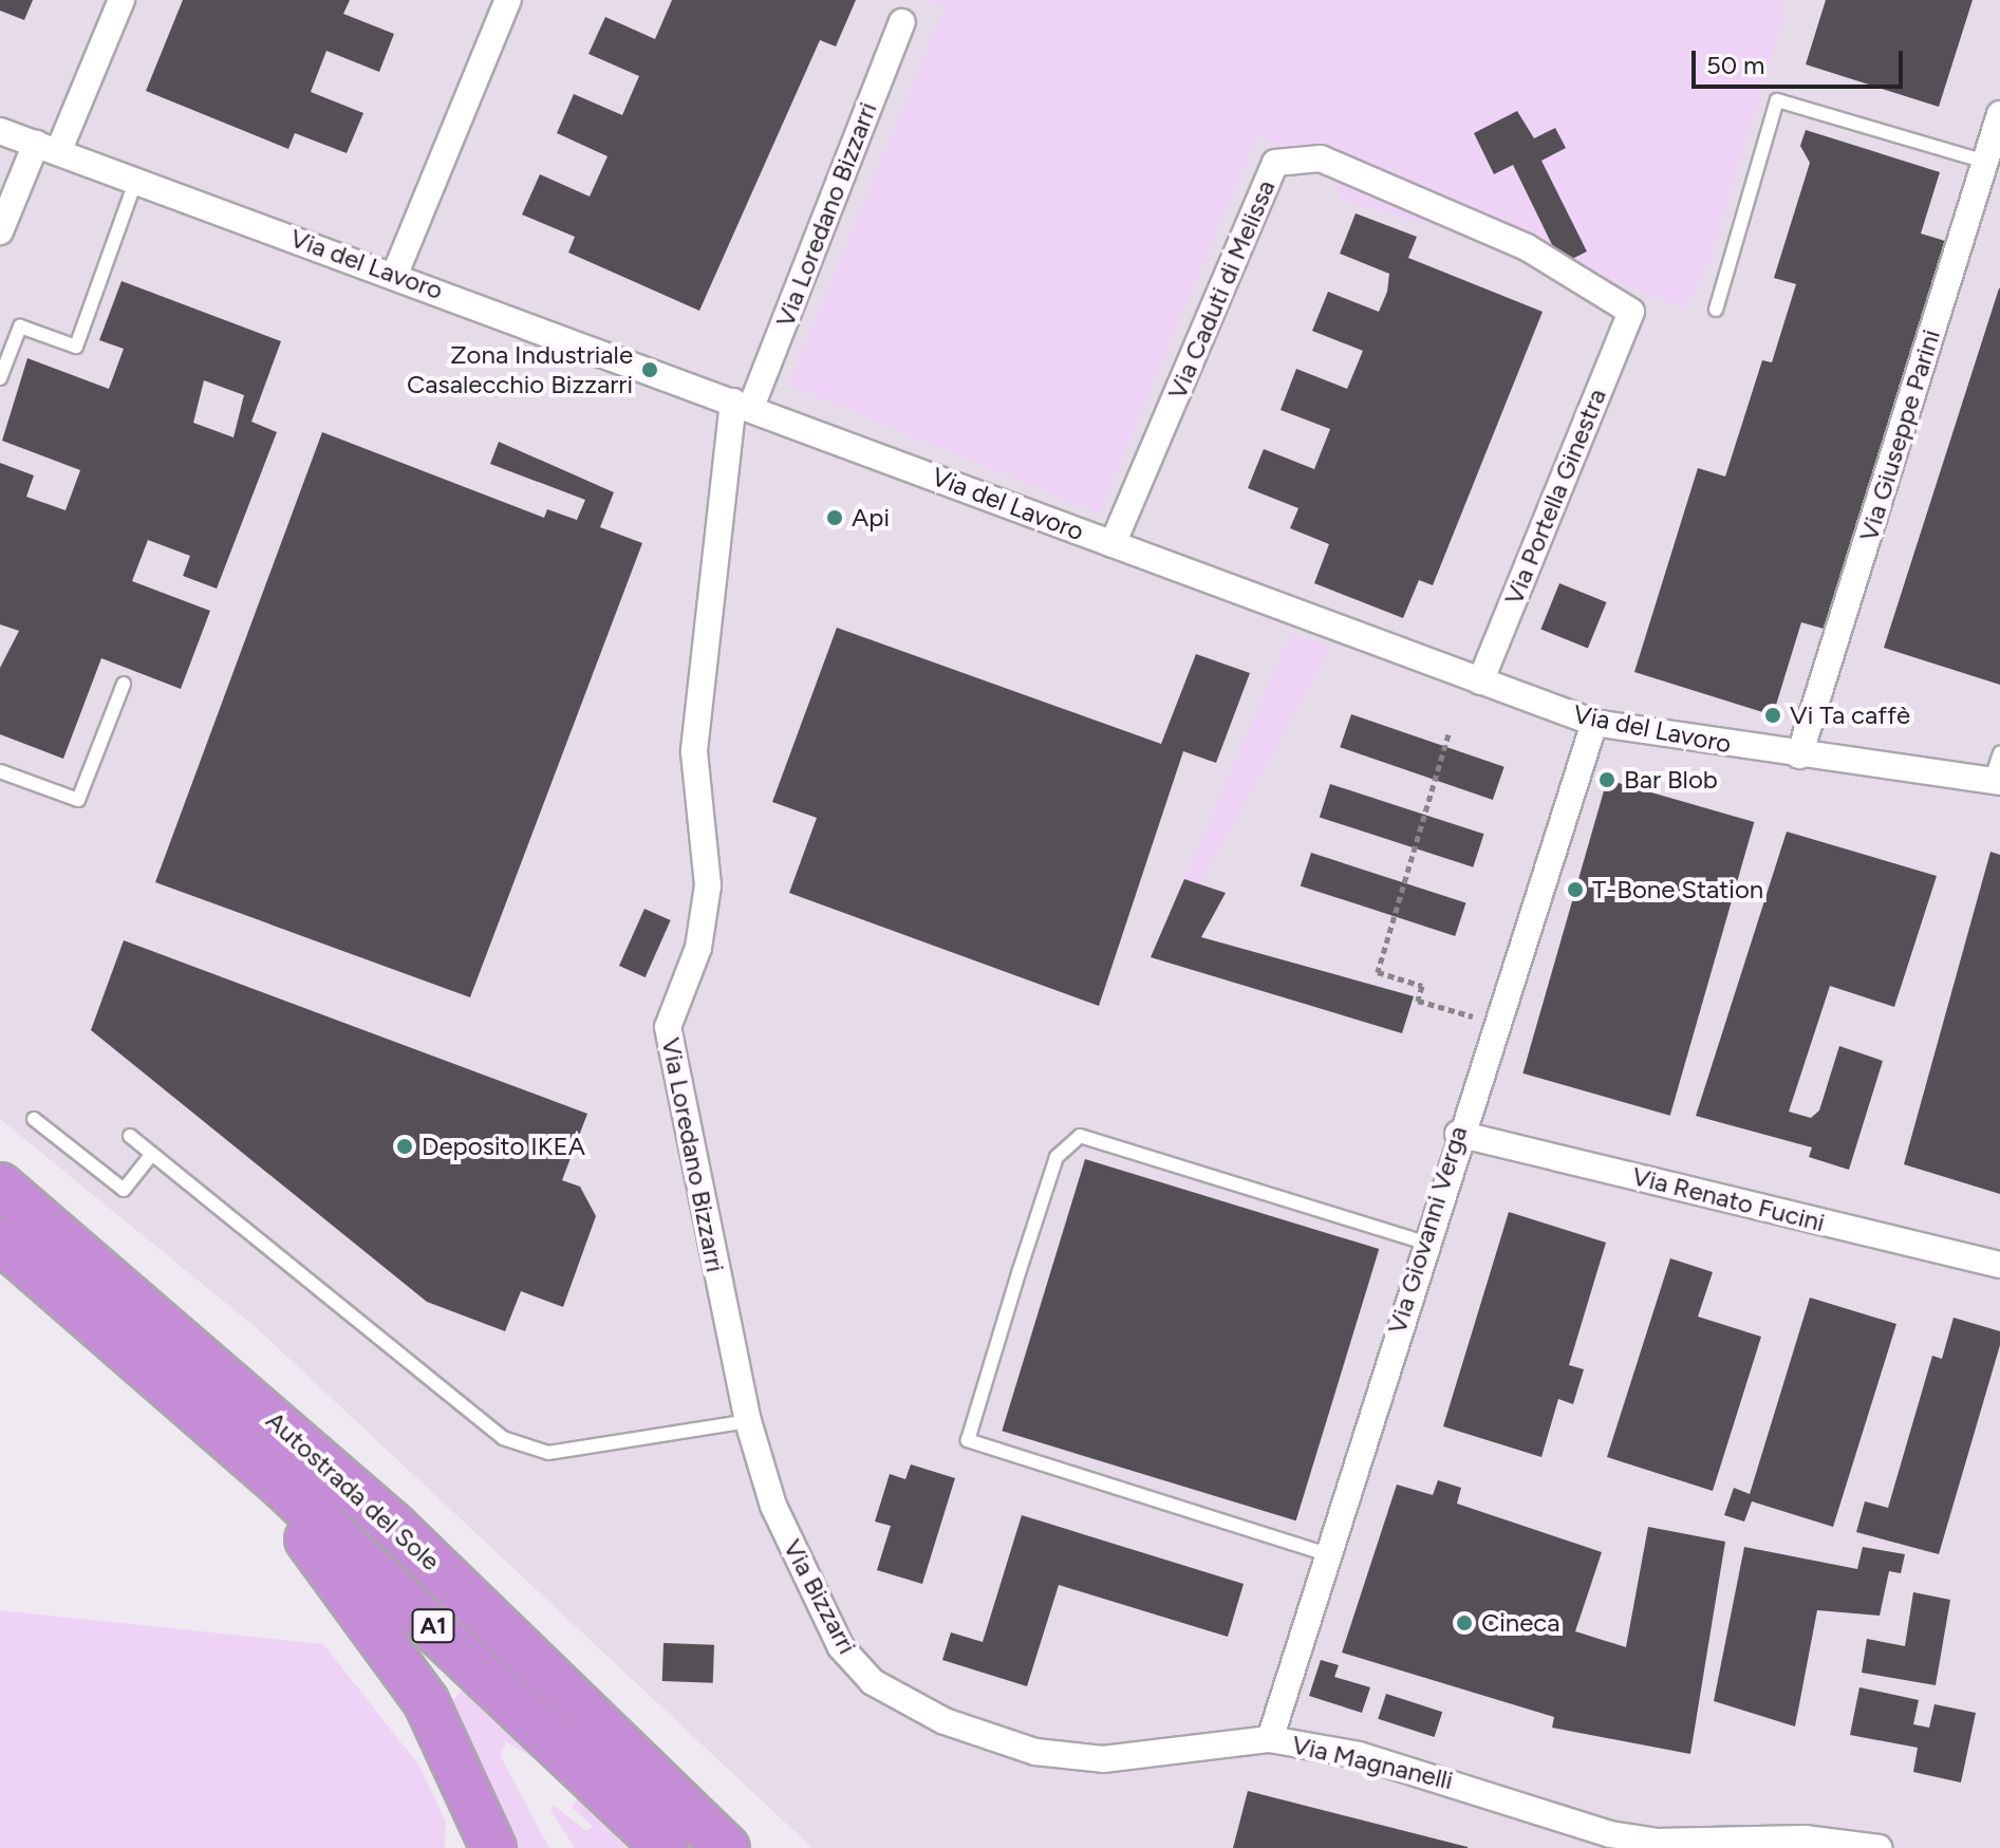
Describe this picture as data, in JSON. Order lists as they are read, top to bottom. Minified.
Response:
{"streets":{"highway":["Autostrada del Sole","A1"],"street":["Via Loredano Bizzarri","Via del Lavoro","Via Caduti di Melissa","Via Giuseppe Parini","Via Portella Ginestra","Via Renato Fucini","Via Giovanni Verga","Via Bizzarri","Via Magnanelli"]},"crossings":[["Via Loredano Bizzarri","Via del Lavoro"],["Via Loredano Bizzarri","Via Bizzarri"],["Via del Lavoro","Via Caduti di Melissa"],["Via del Lavoro","Via Giuseppe Parini"],["Via del Lavoro","Via Portella Ginestra"],["Via del Lavoro","Via Giovanni Verga"],["Via Caduti di Melissa","Via Portella Ginestra"],["Via Renato Fucini","Via Giovanni Verga"],["Via Giovanni Verga","Via Magnanelli"],["Via Bizzarri","Via Magnanelli"]],"places":["Zona Industriale Casalecchio Bizzarri","Api","Vi Ta caffè","Bar Blob","T-Bone Station","Deposito IKEA","Cineca"],"scale_bar":"50 m"}
